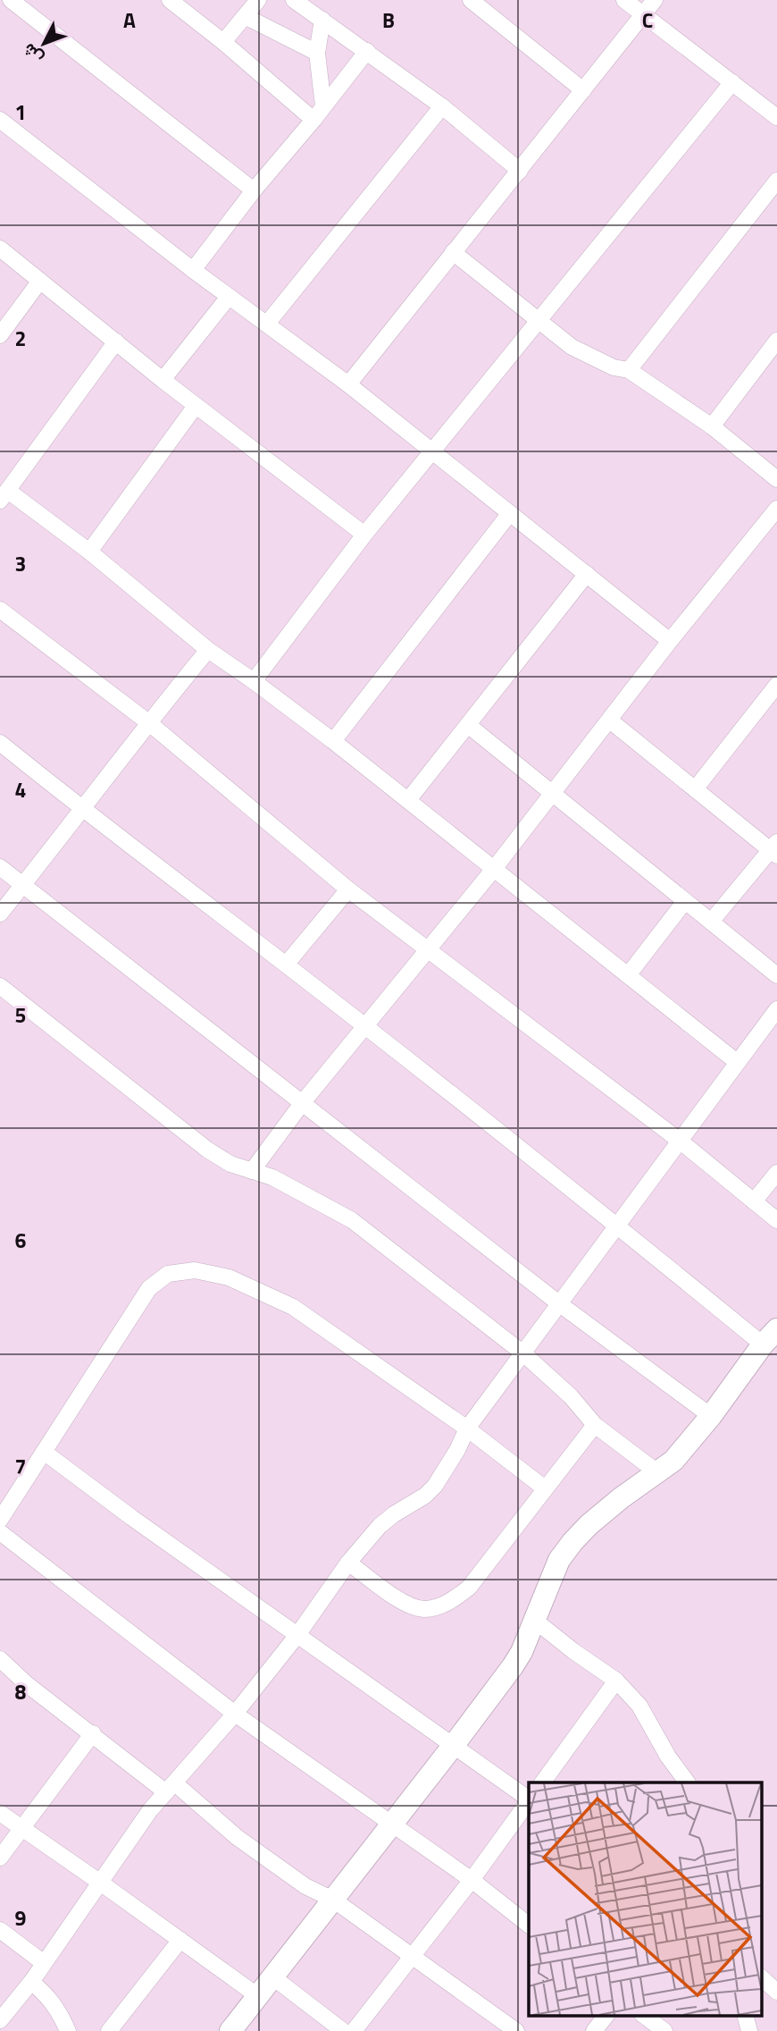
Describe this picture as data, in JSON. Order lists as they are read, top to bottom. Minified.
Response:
{"north":"bottom left","grid":{"columns":["A","B","C"],"rows":["1","2","3","4","5","6","7","8","9"]}}
